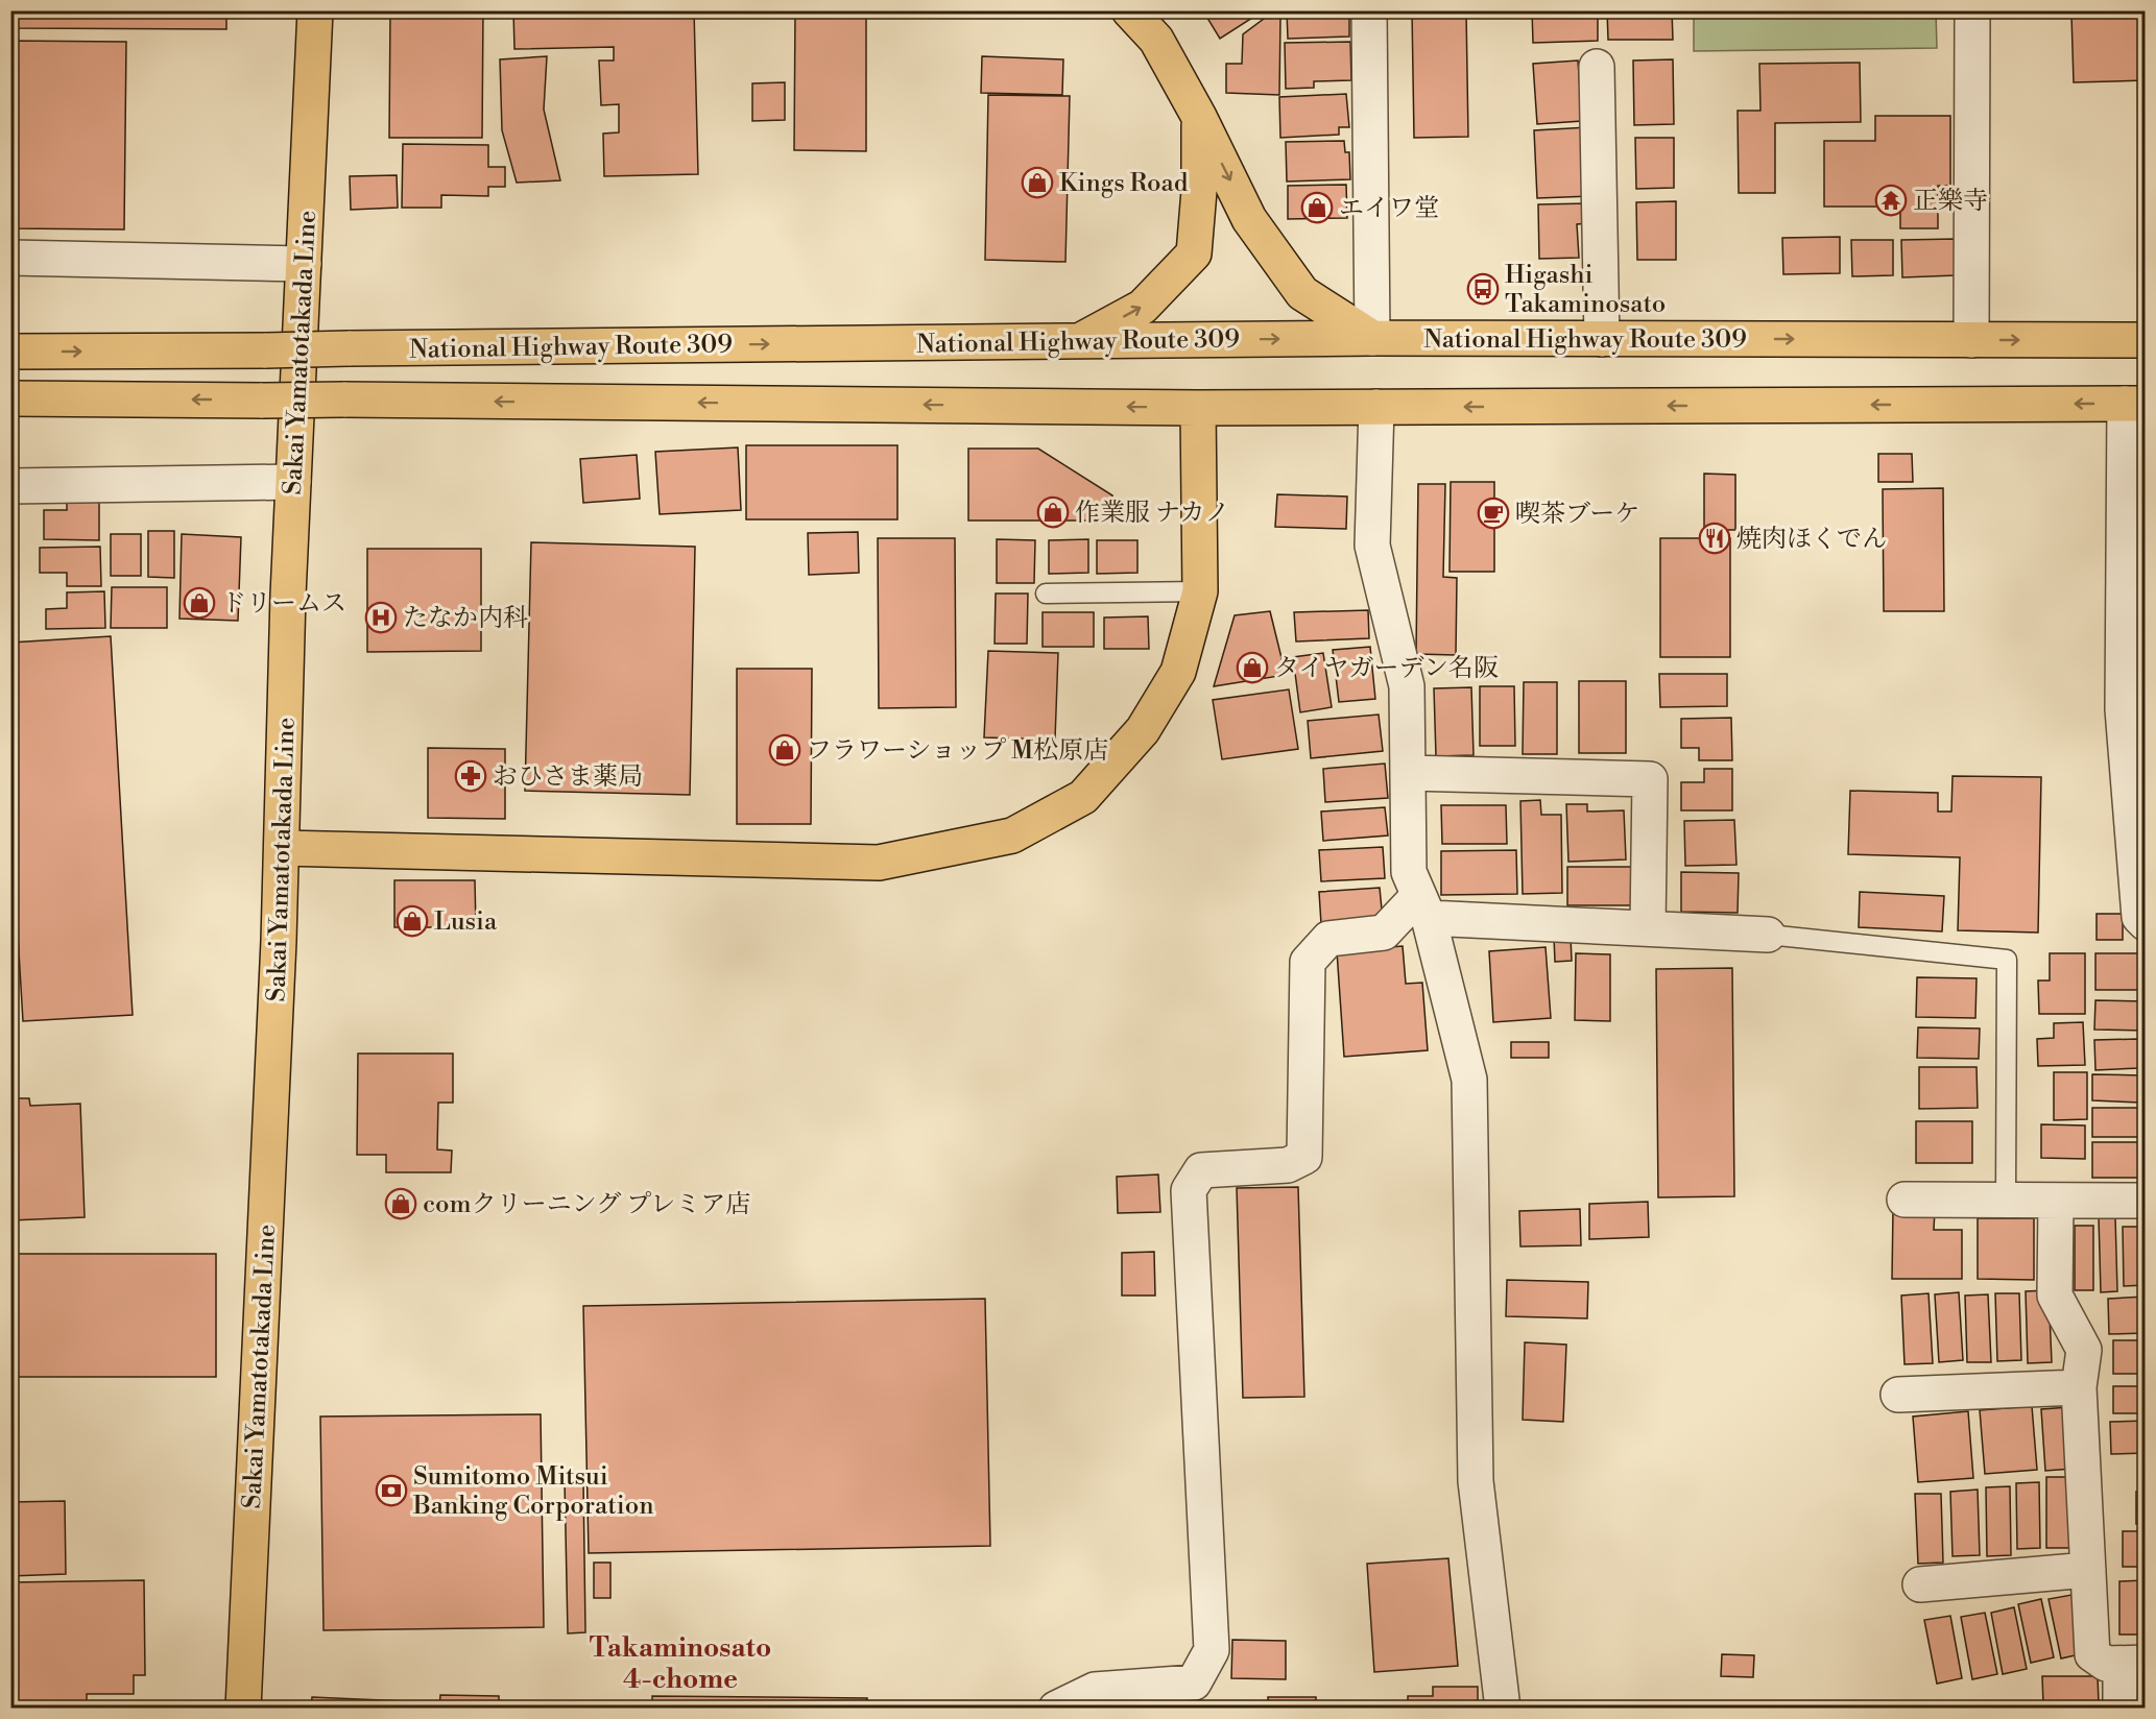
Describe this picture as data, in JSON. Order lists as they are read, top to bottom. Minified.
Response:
{"streets":{"main road":["National Highway Route 309","Sakai Yamatotakada Line"]},"districts":["Takaminosato 4-chome"],"places":{"shop":["Kings Road","エイワ堂","作業服 ナカノ","ドリームス","タイヤガーデン名阪","フラワーショップ M松原店","Lusia","comクリーニング プレミア店"],"temple":["正樂寺"],"bus stop":["Higashi Takaminosato"],"cafe":["喫茶ブーケ"],"restaurant":["焼肉ほくでん"],"hospital":["たなか内科"],"pharmacy":["おひさま薬局"],"bank":["Sumitomo Mitsui Banking Corporation"]}}
